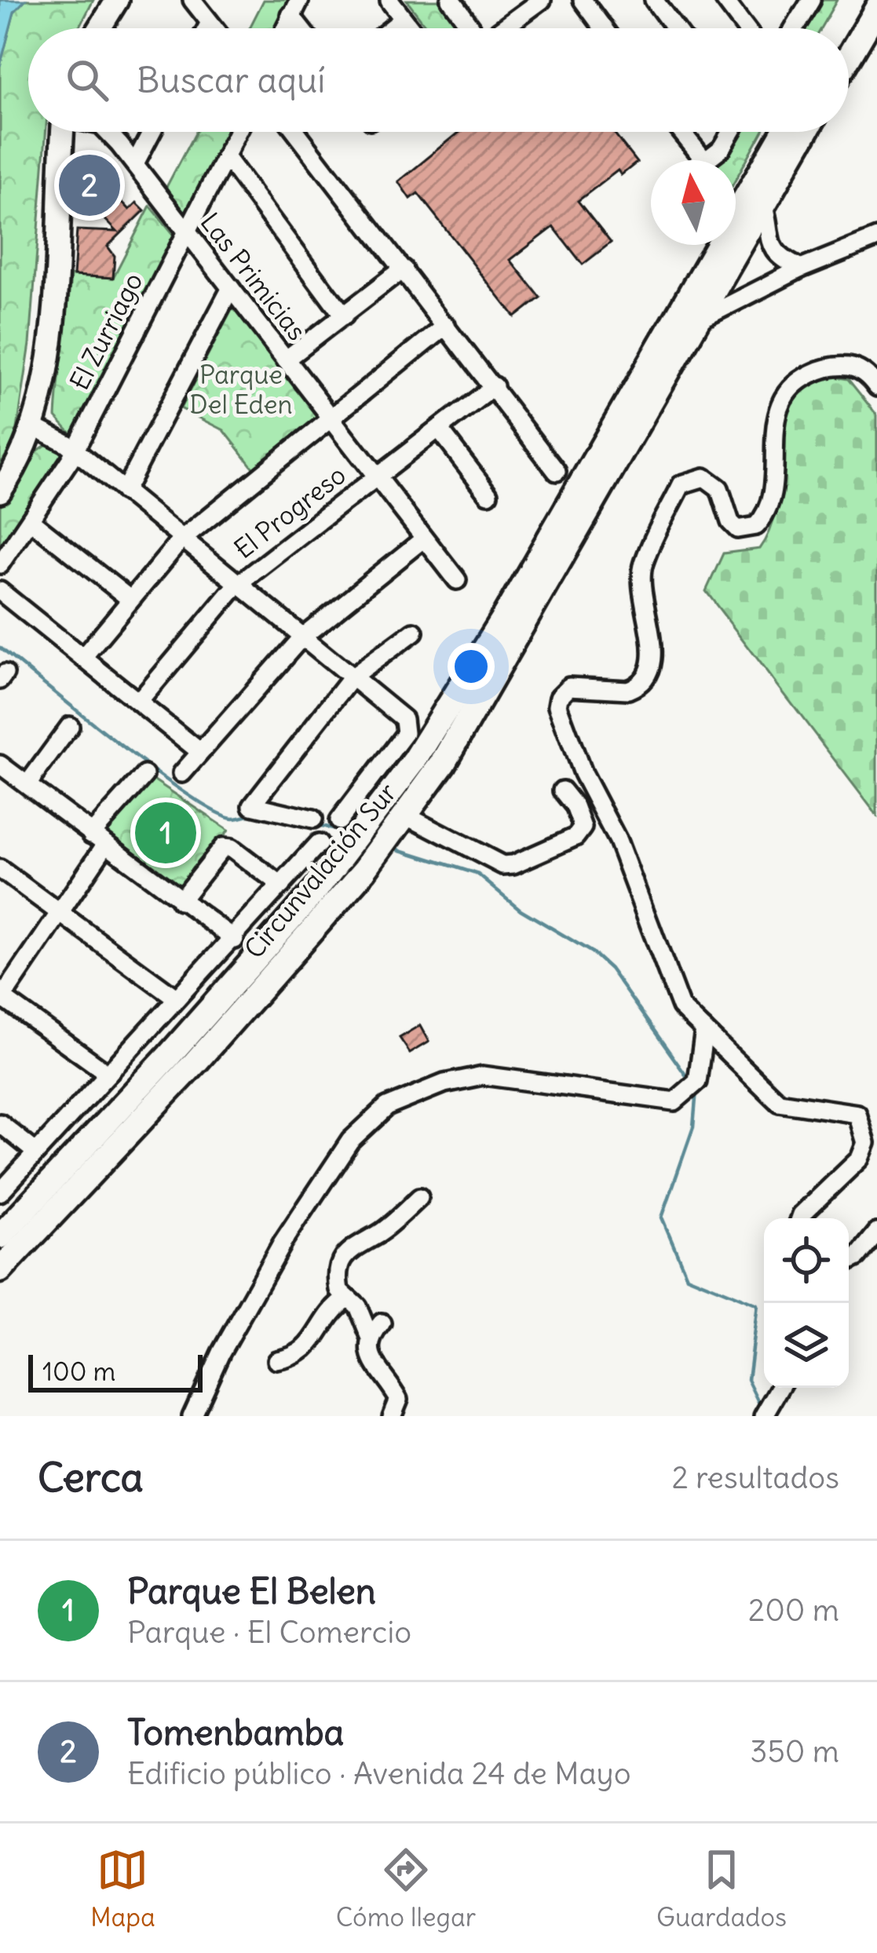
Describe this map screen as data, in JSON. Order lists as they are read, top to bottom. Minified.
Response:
{"streets":{"highway":["Circunvalación Sur"],"street":["Las Primicias","El Zurriago","El Progreso"]},"crossings":[["Las Primicias","El Zurriago"],["Las Primicias","El Progreso"]],"parks":["Parque Del Eden"],"scale_bar":"100 m","north":"top","page":{"search":"Buscar aquí","pins":["2","1"],"scale":"100 m","heading":["Cerca","2 resultados"],"list":[{"mark":"1","name":"Parque El Belen","note":"Parque · El Comercio","value":"200 m"},{"mark":"2","name":"Tomenbamba","note":"Edificio público · Avenida 24 de Mayo","value":"350 m"}],"nav":["Mapa","Cómo llegar","Guardados"]}}
